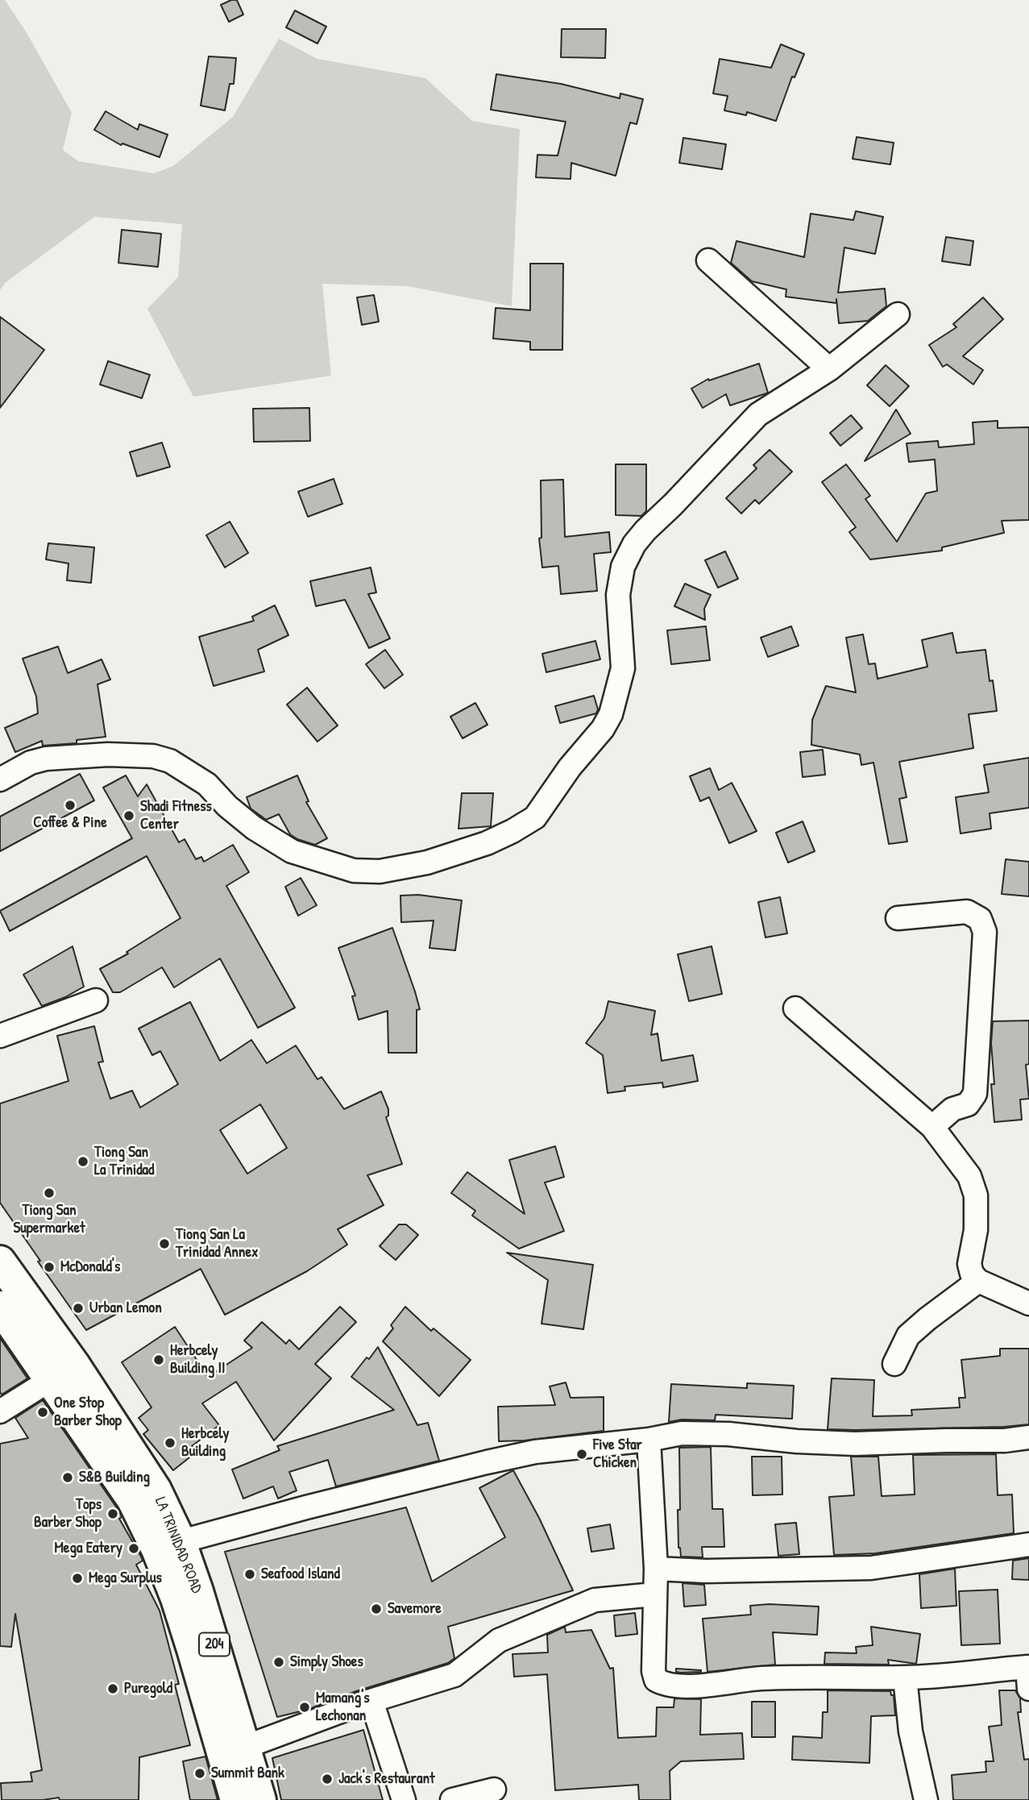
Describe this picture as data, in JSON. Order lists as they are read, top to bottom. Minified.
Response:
{"streets":{"highway":["LA TRINIDAD ROAD","204"]},"places":["Coffee & Pine","Shadi Fitness Center","Tiong San La Trinidad","Tiong San Supermarket","Tiong San La Trinidad Annex","McDonald's","Urban Lemon","Herbcely Building II","One Stop Barber Shop","Herbcely Building","Five Star Chicken","S&B Building","Tops Barber Shop","Mega Eatery","Seafood Island","Mega Surplus","Savemore","Simply Shoes","Puregold","Mamang's Lechonan","Summit Bank","Jack's Restaurant"]}
